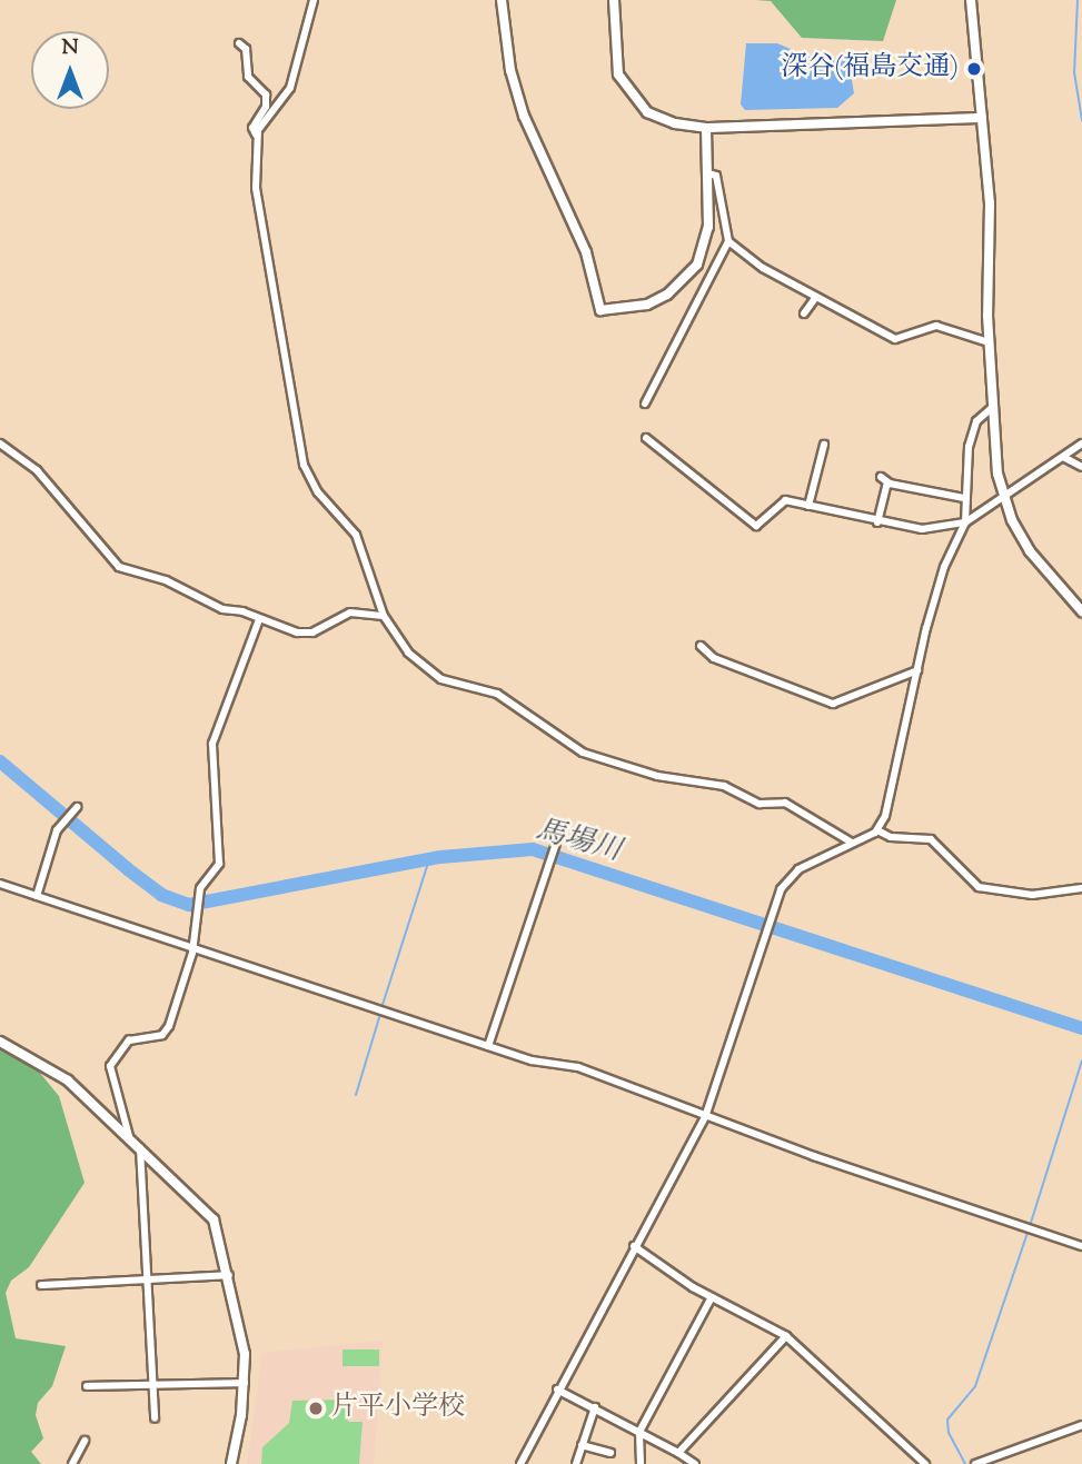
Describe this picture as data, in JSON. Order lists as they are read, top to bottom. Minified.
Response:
{"water":["馬場川"],"places":["深谷(福島交通)","片平小学校"],"north":"top"}
